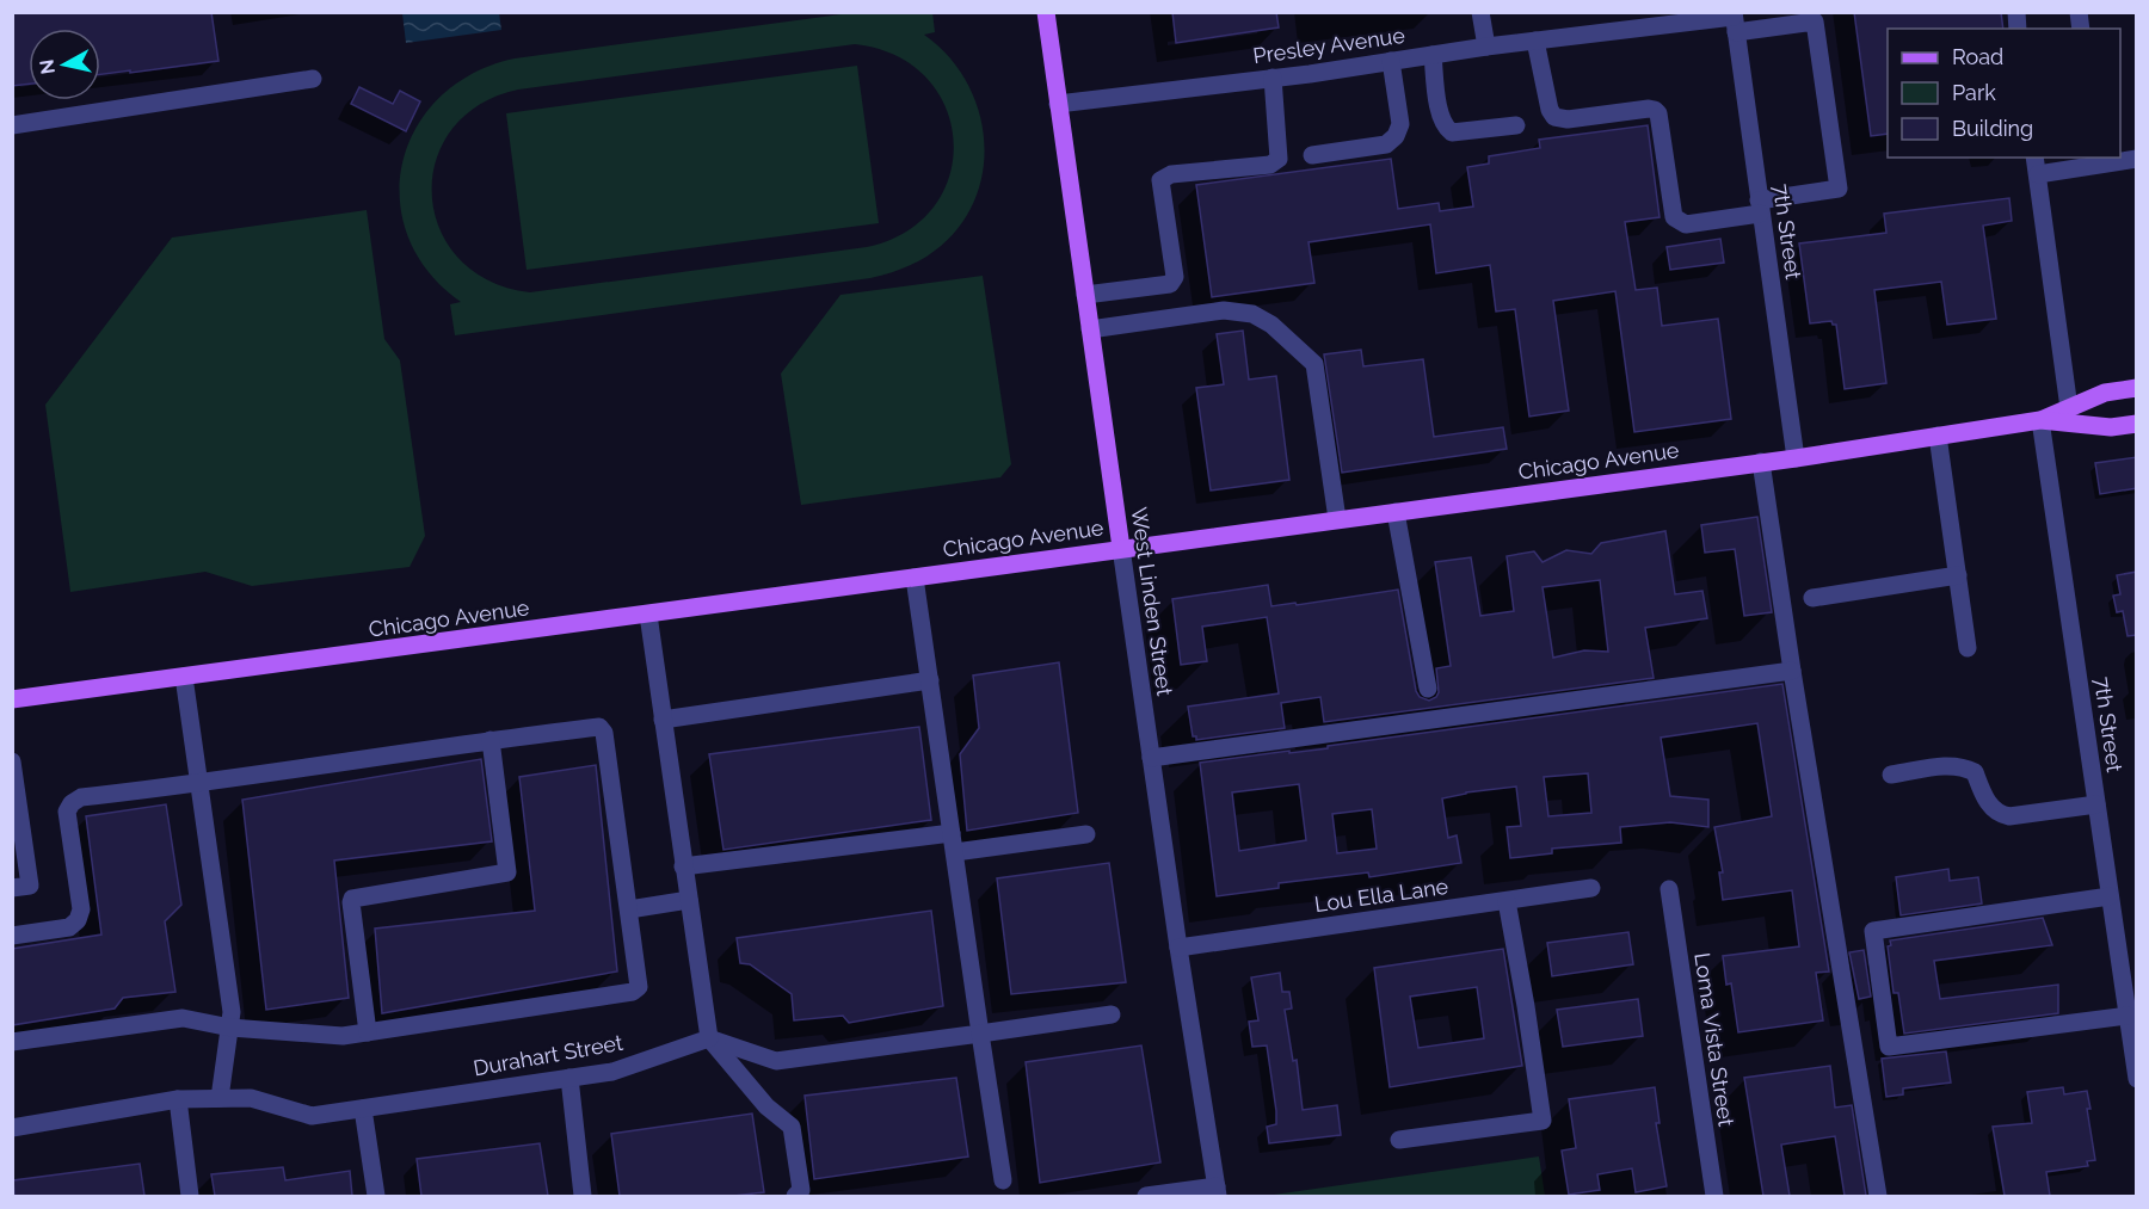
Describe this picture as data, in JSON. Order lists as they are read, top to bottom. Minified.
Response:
{"streets":{"main road":["Chicago Avenue","West Linden Street"],"street":["Presley Avenue","7th Street","Lou Ella Lane","Loma Vista Street","Durahart Street"]},"crossings":[["Presley Avenue","7th Street"],["Presley Avenue","West Linden Street"],["7th Street","Chicago Avenue"],["Chicago Avenue","West Linden Street"],["West Linden Street","Lou Ella Lane"]],"legend":["Road","Park","Building"],"north":"left"}
